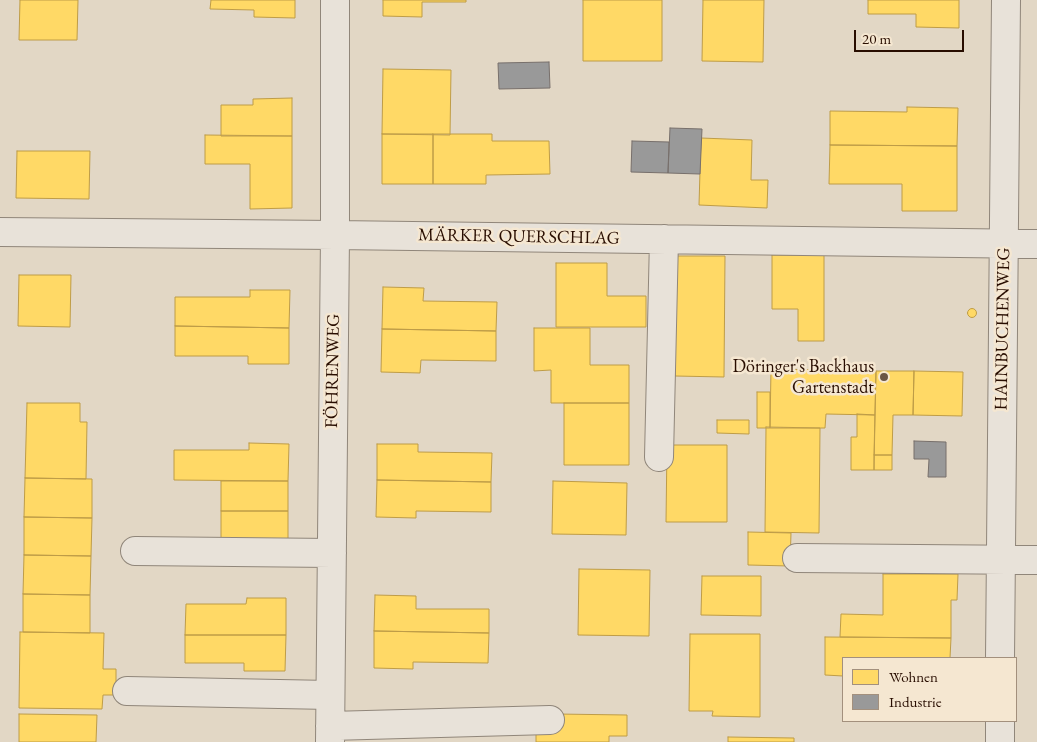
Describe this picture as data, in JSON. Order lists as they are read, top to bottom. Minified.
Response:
{"streets":{"street":["MÄRKER QUERSCHLAG","HAINBUCHENWEG","FÖHRENWEG"]},"crossings":[["MÄRKER QUERSCHLAG","HAINBUCHENWEG"],["MÄRKER QUERSCHLAG","FÖHRENWEG"]],"places":["Döringer's Backhaus Gartenstadt"],"legend":["Wohnen","Industrie"],"scale_bar":"20 m"}
